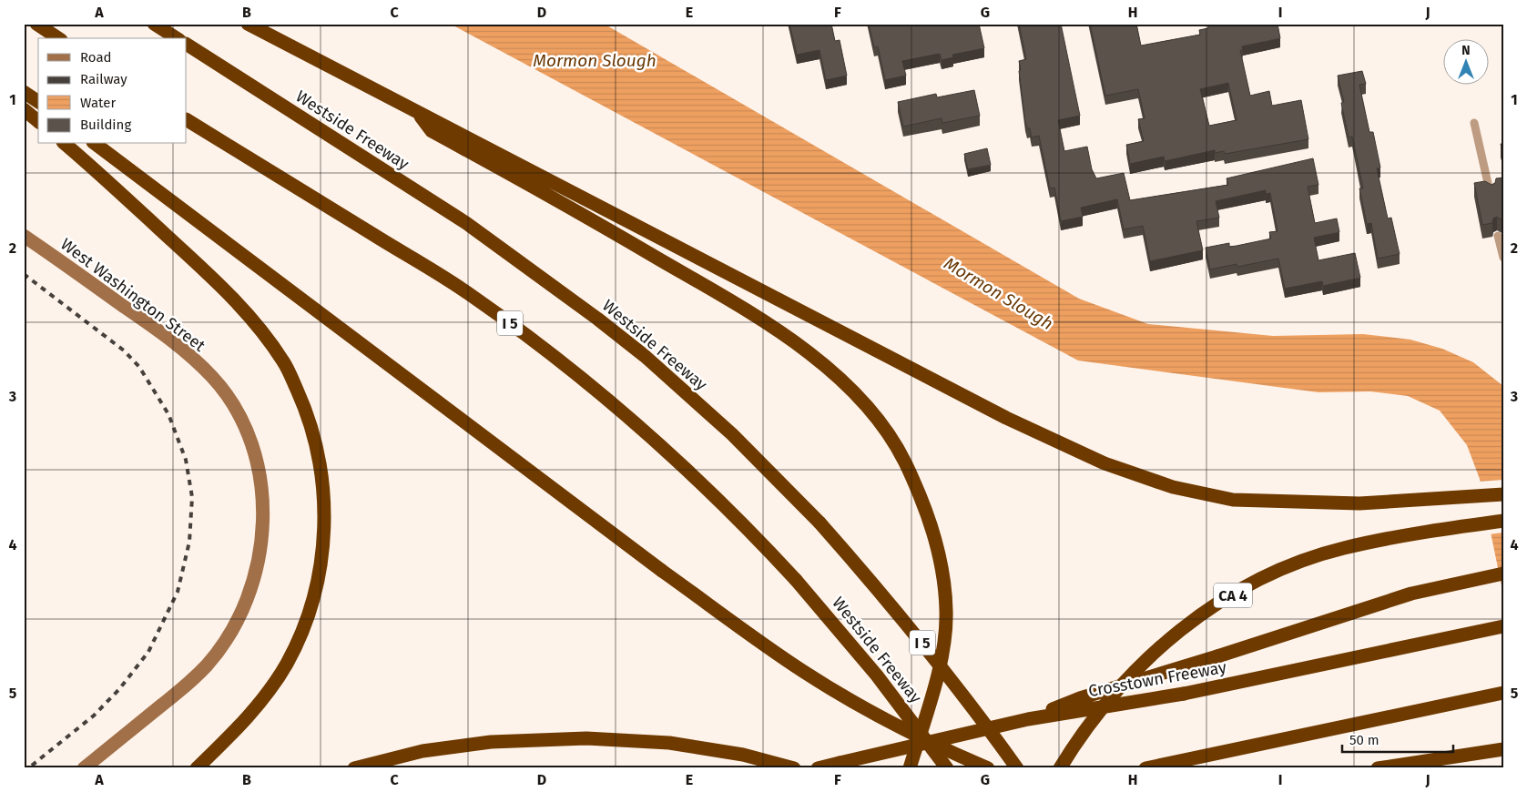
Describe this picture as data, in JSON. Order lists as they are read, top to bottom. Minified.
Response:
{"streets":{"highway":["Westside Freeway","I 5","CA 4","Crosstown Freeway"],"street":["West Washington Street"]},"water":["Mormon Slough"],"legend":["Road","Railway","Water","Building"],"scale_bar":"50 m","north":"top","grid":{"columns":["A","B","C","D","E","F","G","H","I","J"],"rows":["1","2","3","4","5"]}}
